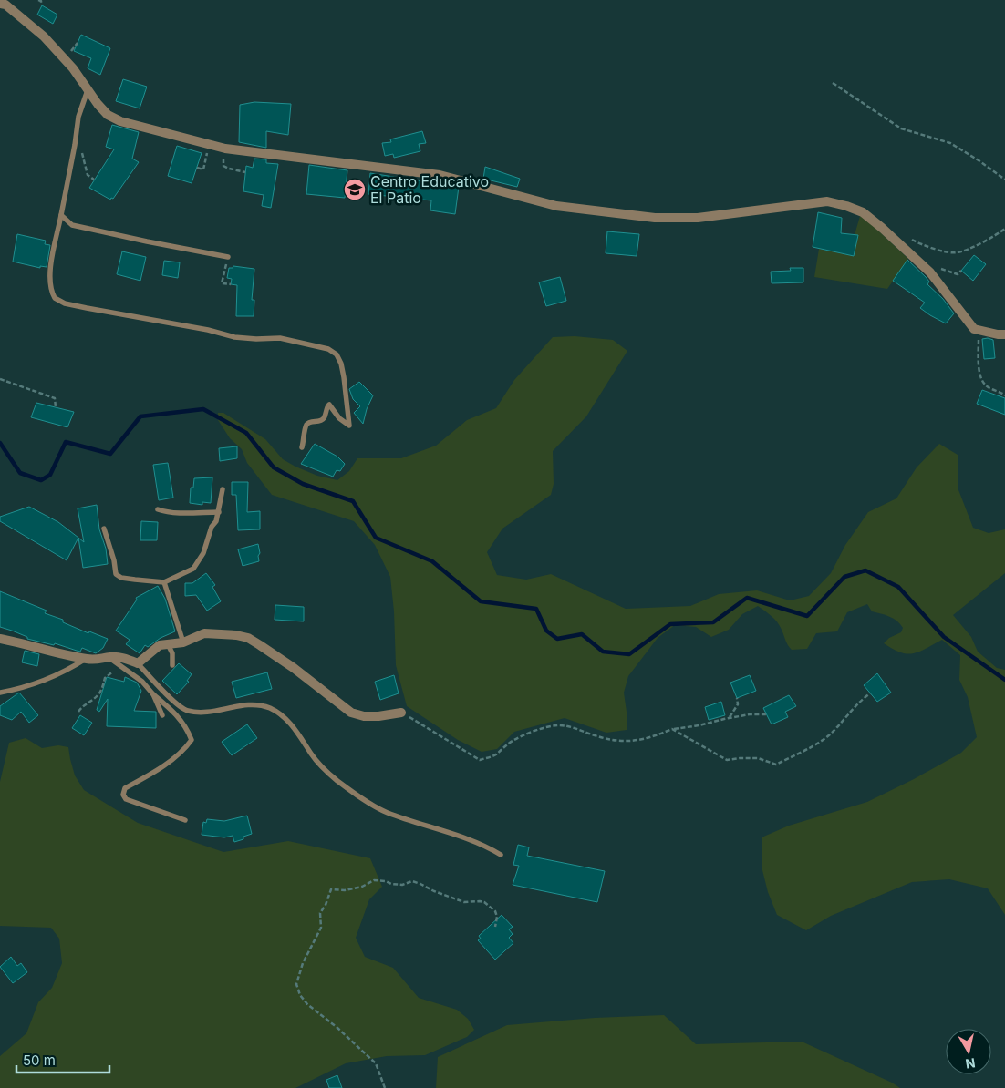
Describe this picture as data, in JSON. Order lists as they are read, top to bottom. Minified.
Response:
{"places":{"school or university":["Centro Educativo El Patio"]},"scale_bar":"50 m","north":"bottom"}
